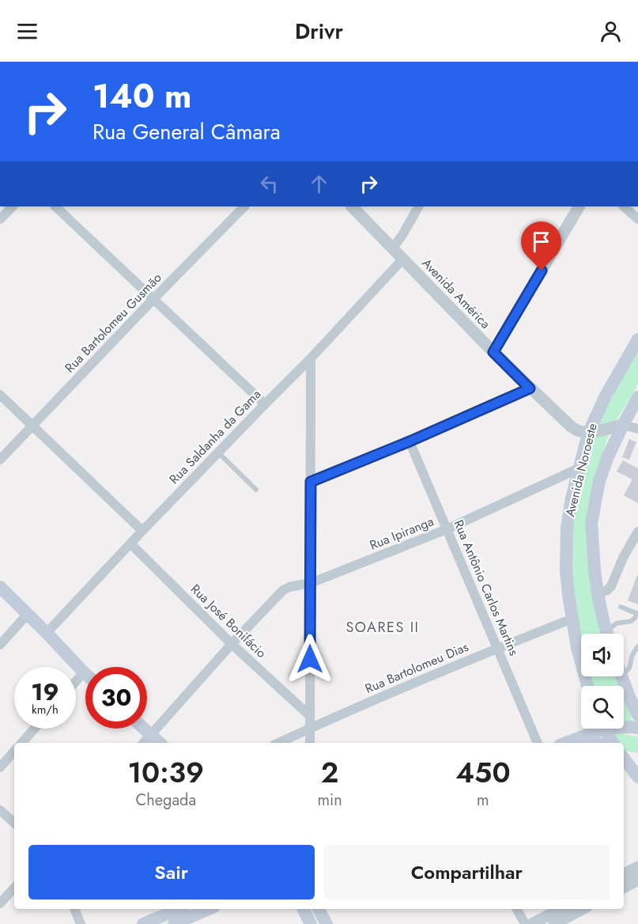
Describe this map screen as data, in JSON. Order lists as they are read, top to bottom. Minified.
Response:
{"streets":{"main road":["Avenida Noroeste"],"street":["Avenida América","Rua Bartolomeu Gusmão","Rua Saldanha da Gama","Rua Ipiranga","Rua Antônio Carlos Martins","Rua José Bonifácio","Rua Bartolomeu Dias"]},"crossings":[["Avenida América","Rua Saldanha da Gama"],["Avenida América","Avenida Noroeste"],["Rua Saldanha da Gama","Rua José Bonifácio"],["Avenida Noroeste","Rua Ipiranga"],["Avenida Noroeste","Rua Bartolomeu Dias"],["Rua Ipiranga","Rua Antônio Carlos Martins"],["Rua Ipiranga","Rua José Bonifácio"],["Rua Antônio Carlos Martins","Rua Bartolomeu Dias"]],"districts":["SOARES II"],"page":{"header":"Drivr","turn":["140 m","Rua General Câmara"],"speed":"19 km/h","limit":"30","eta":["10:39","Chegada","2","min","450","m"],"buttons":["Sair","Compartilhar"]}}
